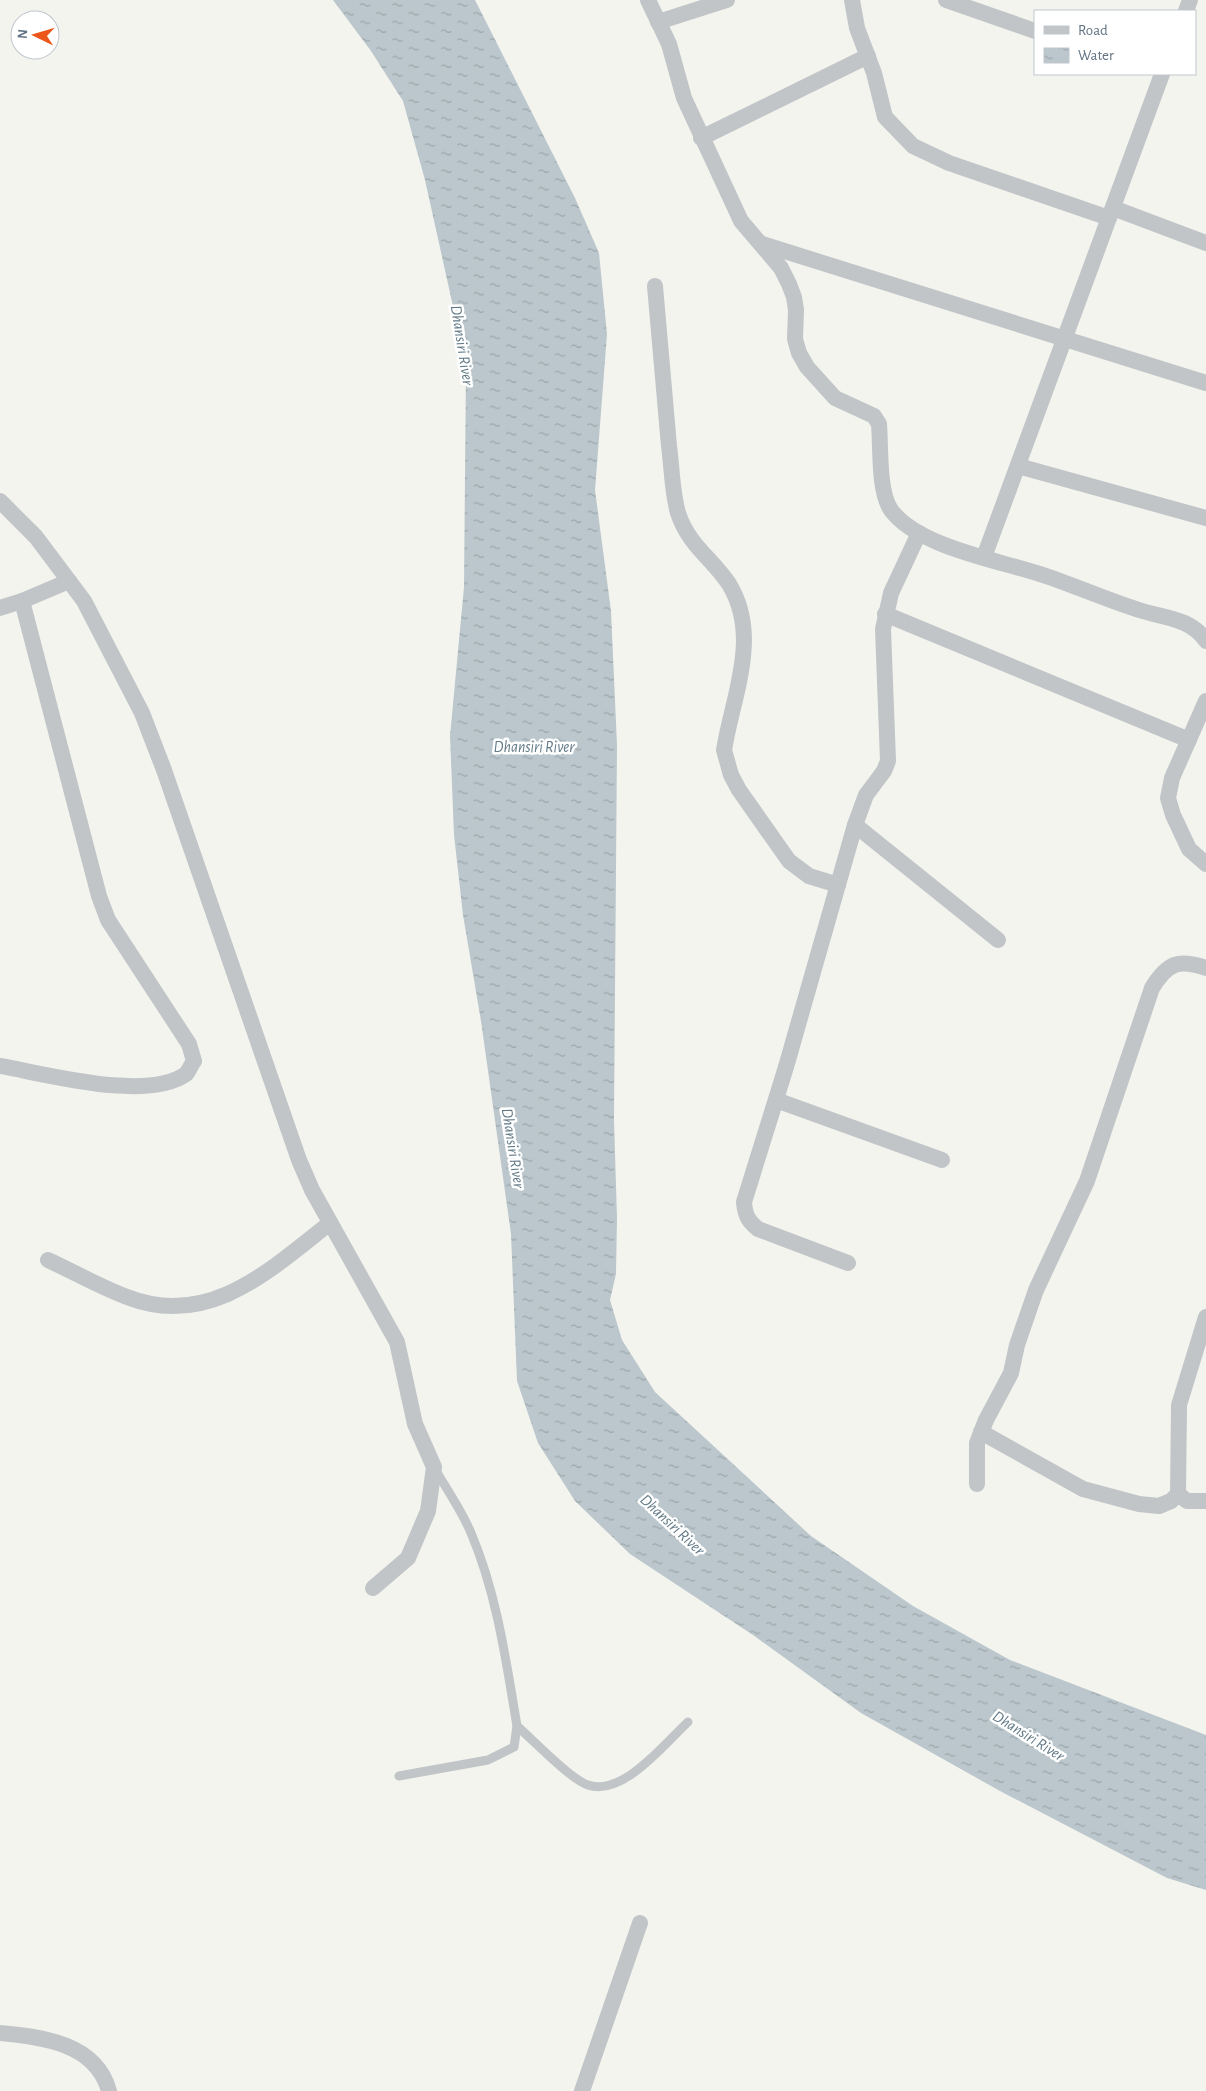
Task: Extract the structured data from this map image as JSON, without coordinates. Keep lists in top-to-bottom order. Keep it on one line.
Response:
{"water":["Dhansiri River"],"legend":["Road","Water"],"north":"left"}
